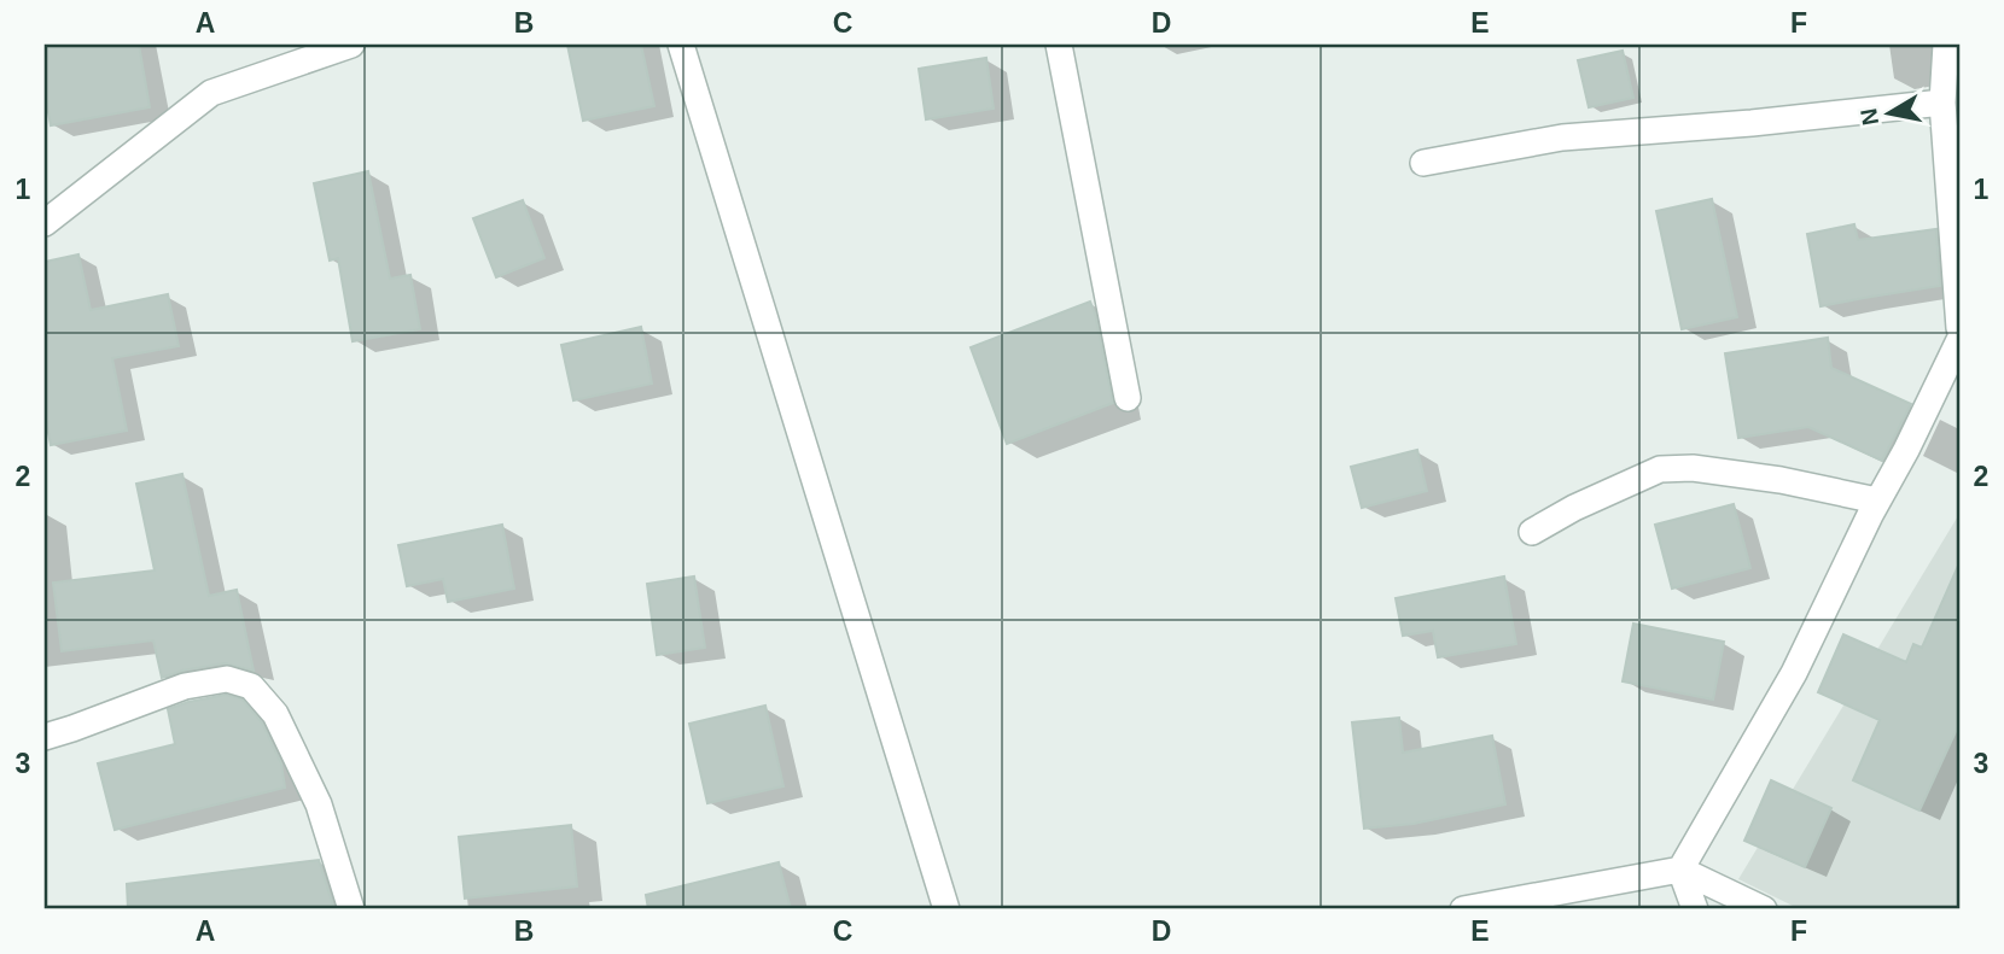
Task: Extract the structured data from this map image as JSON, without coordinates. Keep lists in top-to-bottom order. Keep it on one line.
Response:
{"north":"left","grid":{"columns":["A","B","C","D","E","F"],"rows":["1","2","3"]}}
